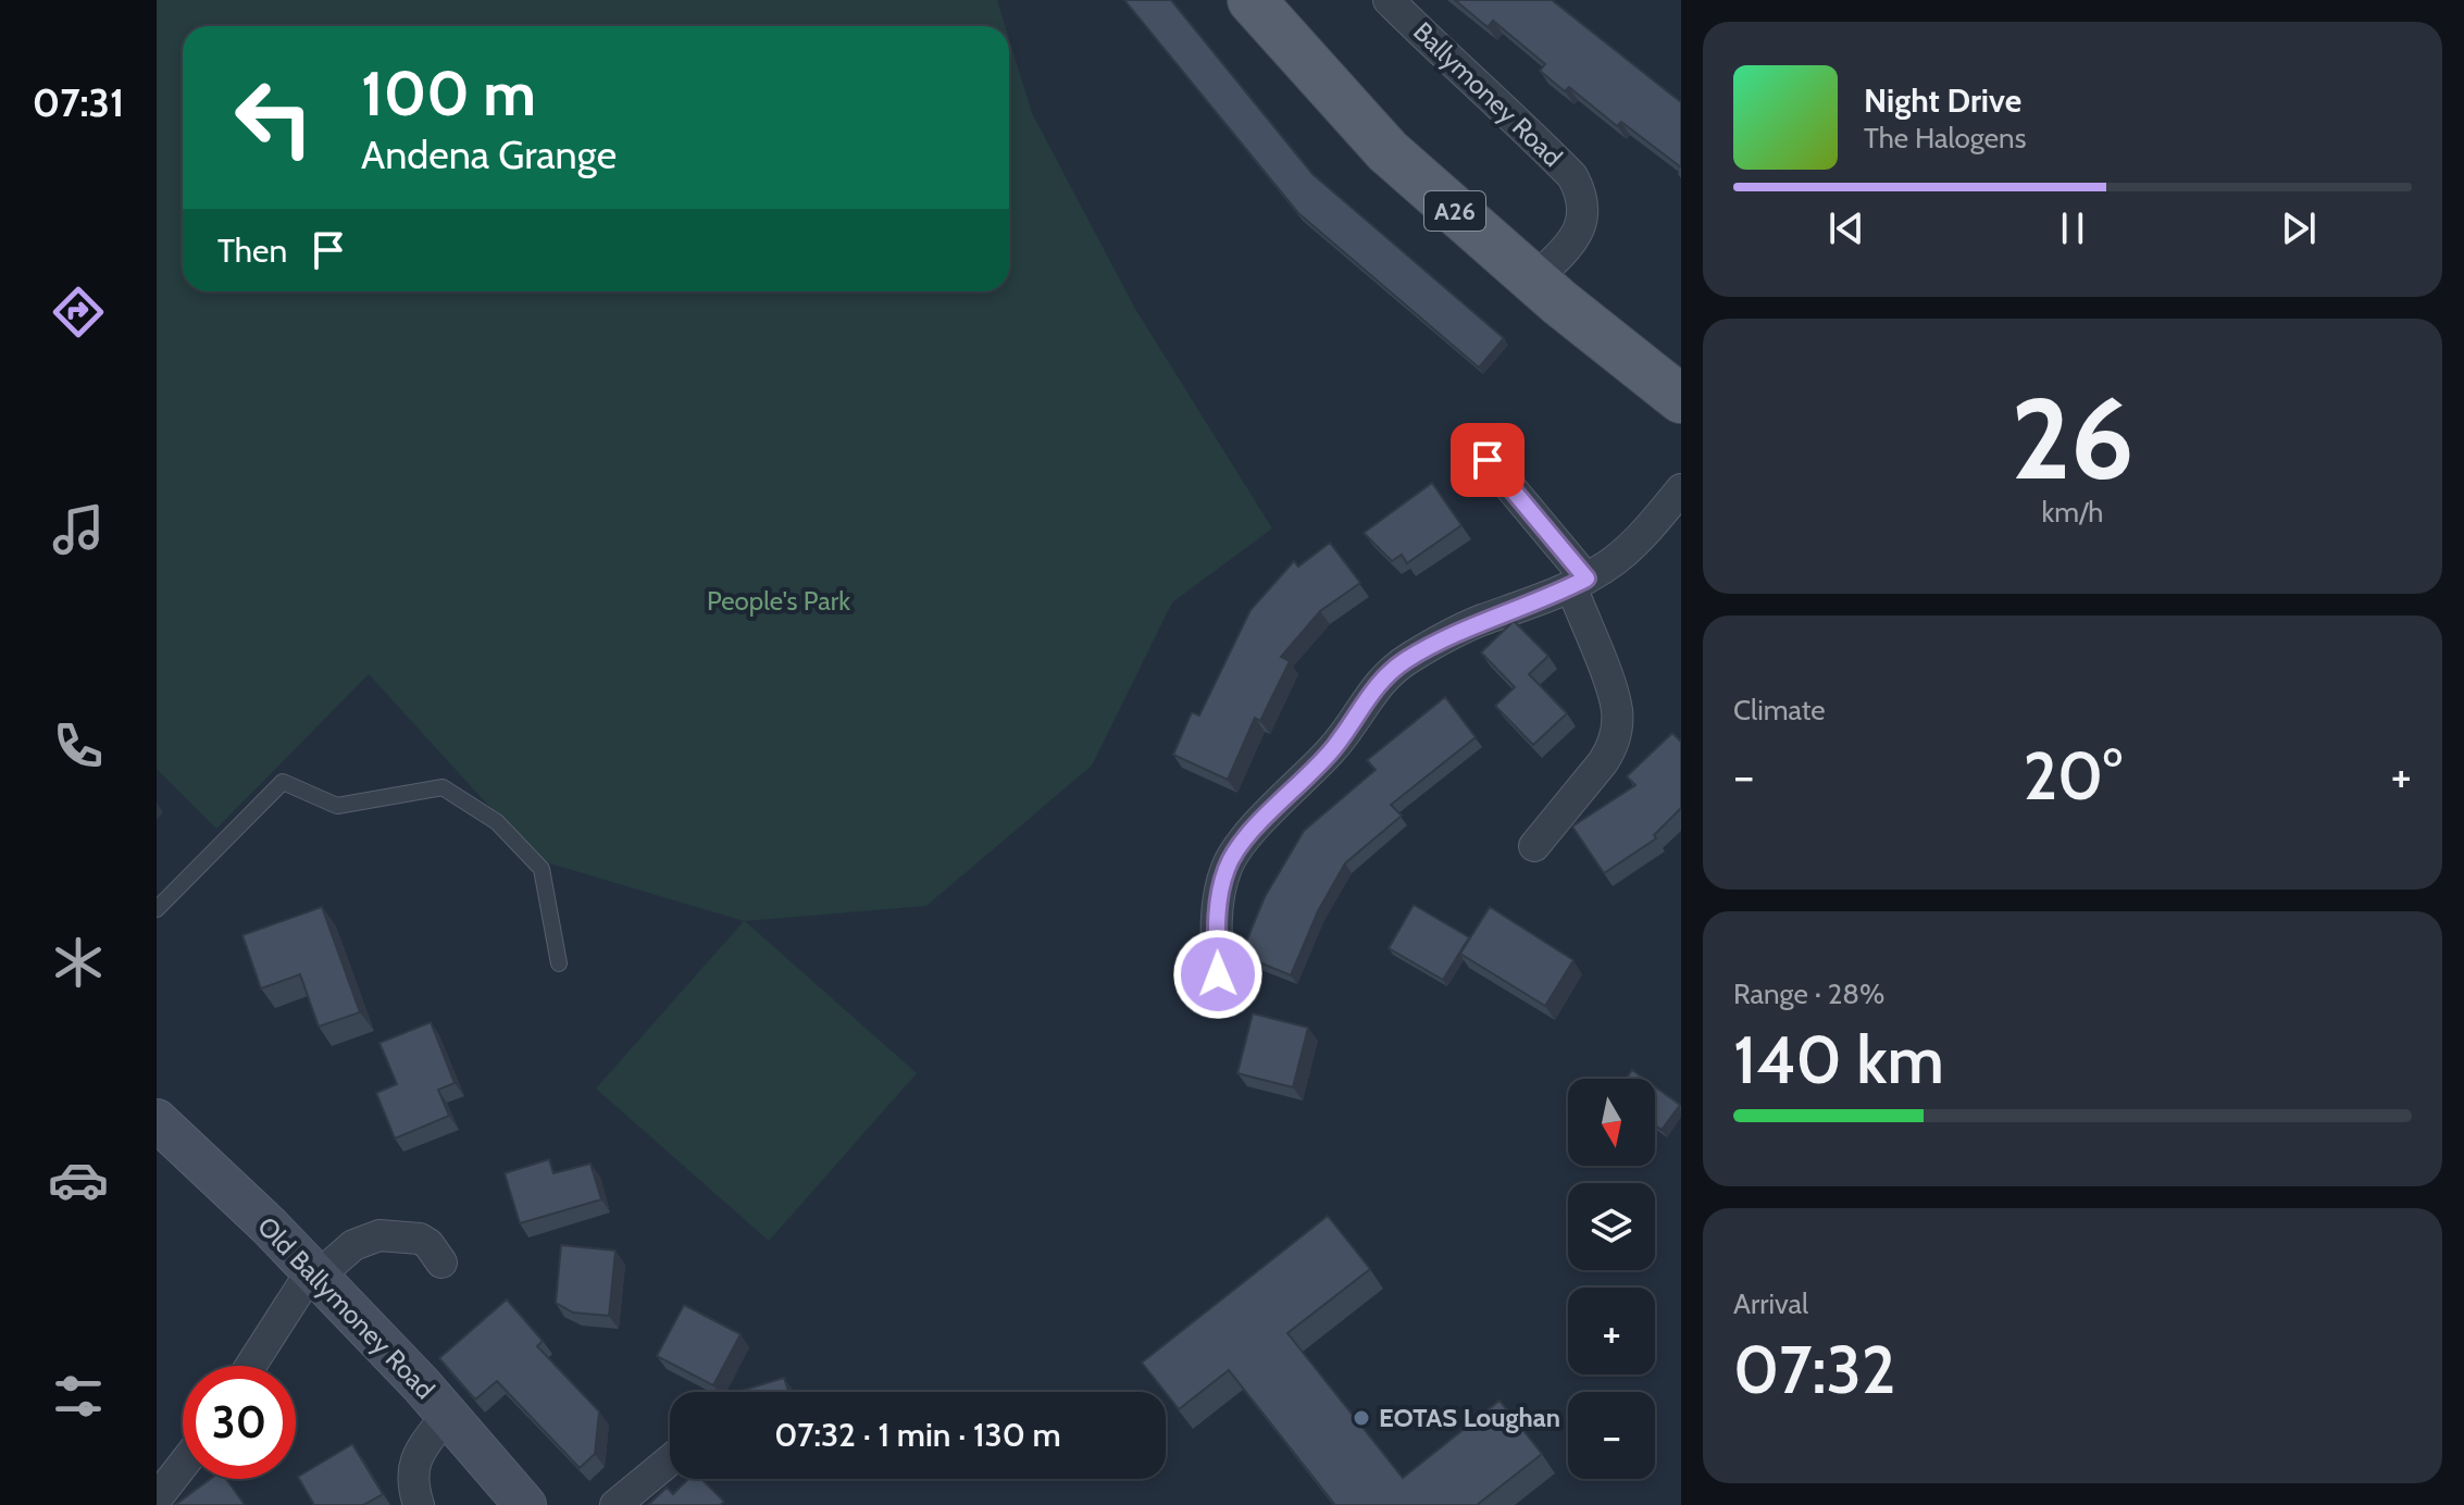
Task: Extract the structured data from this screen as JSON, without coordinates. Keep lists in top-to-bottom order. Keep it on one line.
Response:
{"streets":{"main road":["A26"],"street":["Ballymoney Road","Old Ballymoney Road"]},"crossings":[["Ballymoney Road","A26"]],"parks":["People's Park"],"places":["EOTAS Loughan"],"north":"bottom","page":{"tabs":"07:31","turn":["100 m","Andena Grange"],"song":["Night Drive","The Halogens"],"then":"Then","tile":[["26","km/h"],"Climate",["Range · 28%","140 km"],["Arrival","07:32"]],"heat":["−","20°","+"],"map_buttons":["+","−"],"limit":"30","trip":"07:32 · 1 min · 130 m"}}
